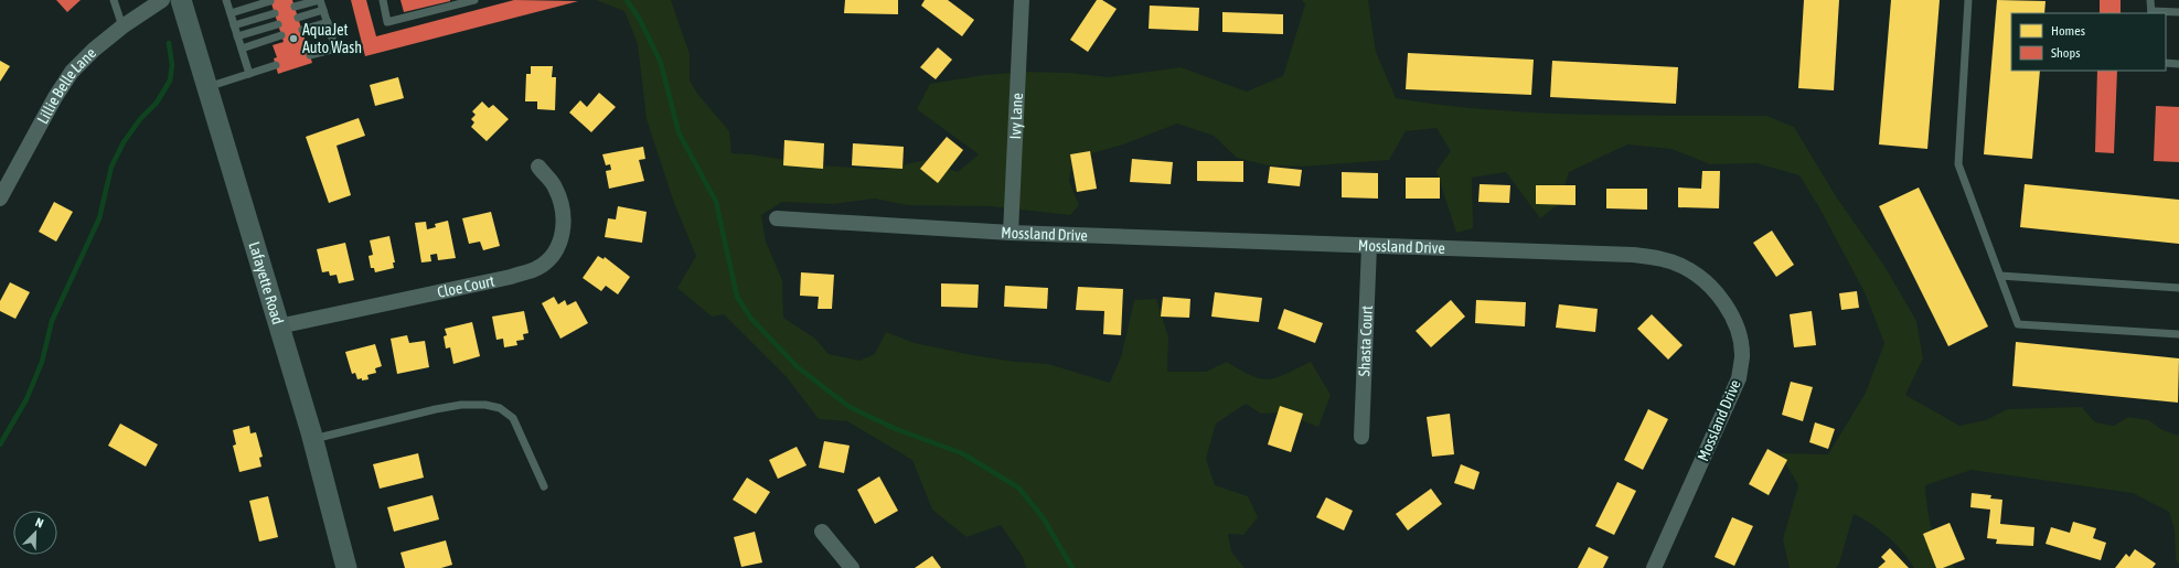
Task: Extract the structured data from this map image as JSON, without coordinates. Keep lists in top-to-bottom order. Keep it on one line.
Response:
{"streets":{"main road":["Lafayette Road"],"street":["Lillie Belle Lane","Ivy Lane","Mossland Drive","Cloe Court","Shasta Court"]},"crossings":[["Lillie Belle Lane","Lafayette Road"],["Ivy Lane","Mossland Drive"],["Mossland Drive","Shasta Court"],["Lafayette Road","Cloe Court"]],"places":["AquaJet Auto Wash"],"legend":["Homes","Shops"],"north":"top right"}
